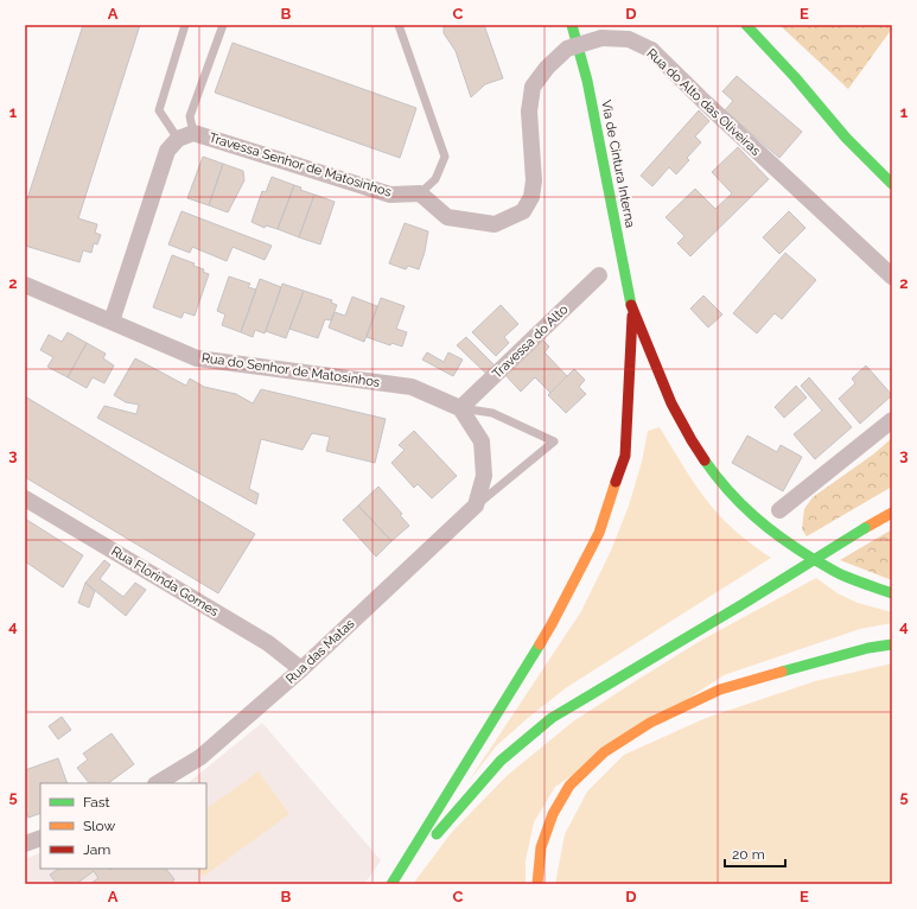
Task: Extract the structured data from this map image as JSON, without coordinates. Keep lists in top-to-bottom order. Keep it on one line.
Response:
{"streets":{"highway":["Via de Cintura Interna"],"street":["Rua do Alto das Oliveiras","Travessa Senhor de Matosinhos","Travessa do Alto","Rua do Senhor de Matosinhos","Rua Florinda Gomes","Rua das Matas"]},"crossings":[["Rua do Alto das Oliveiras","Travessa Senhor de Matosinhos"],["Travessa do Alto","Rua do Senhor de Matosinhos"],["Rua Florinda Gomes","Rua das Matas"]],"legend":["Fast","Slow","Jam"],"scale_bar":"20 m","grid":{"columns":["A","B","C","D","E"],"rows":["1","2","3","4","5"]}}
